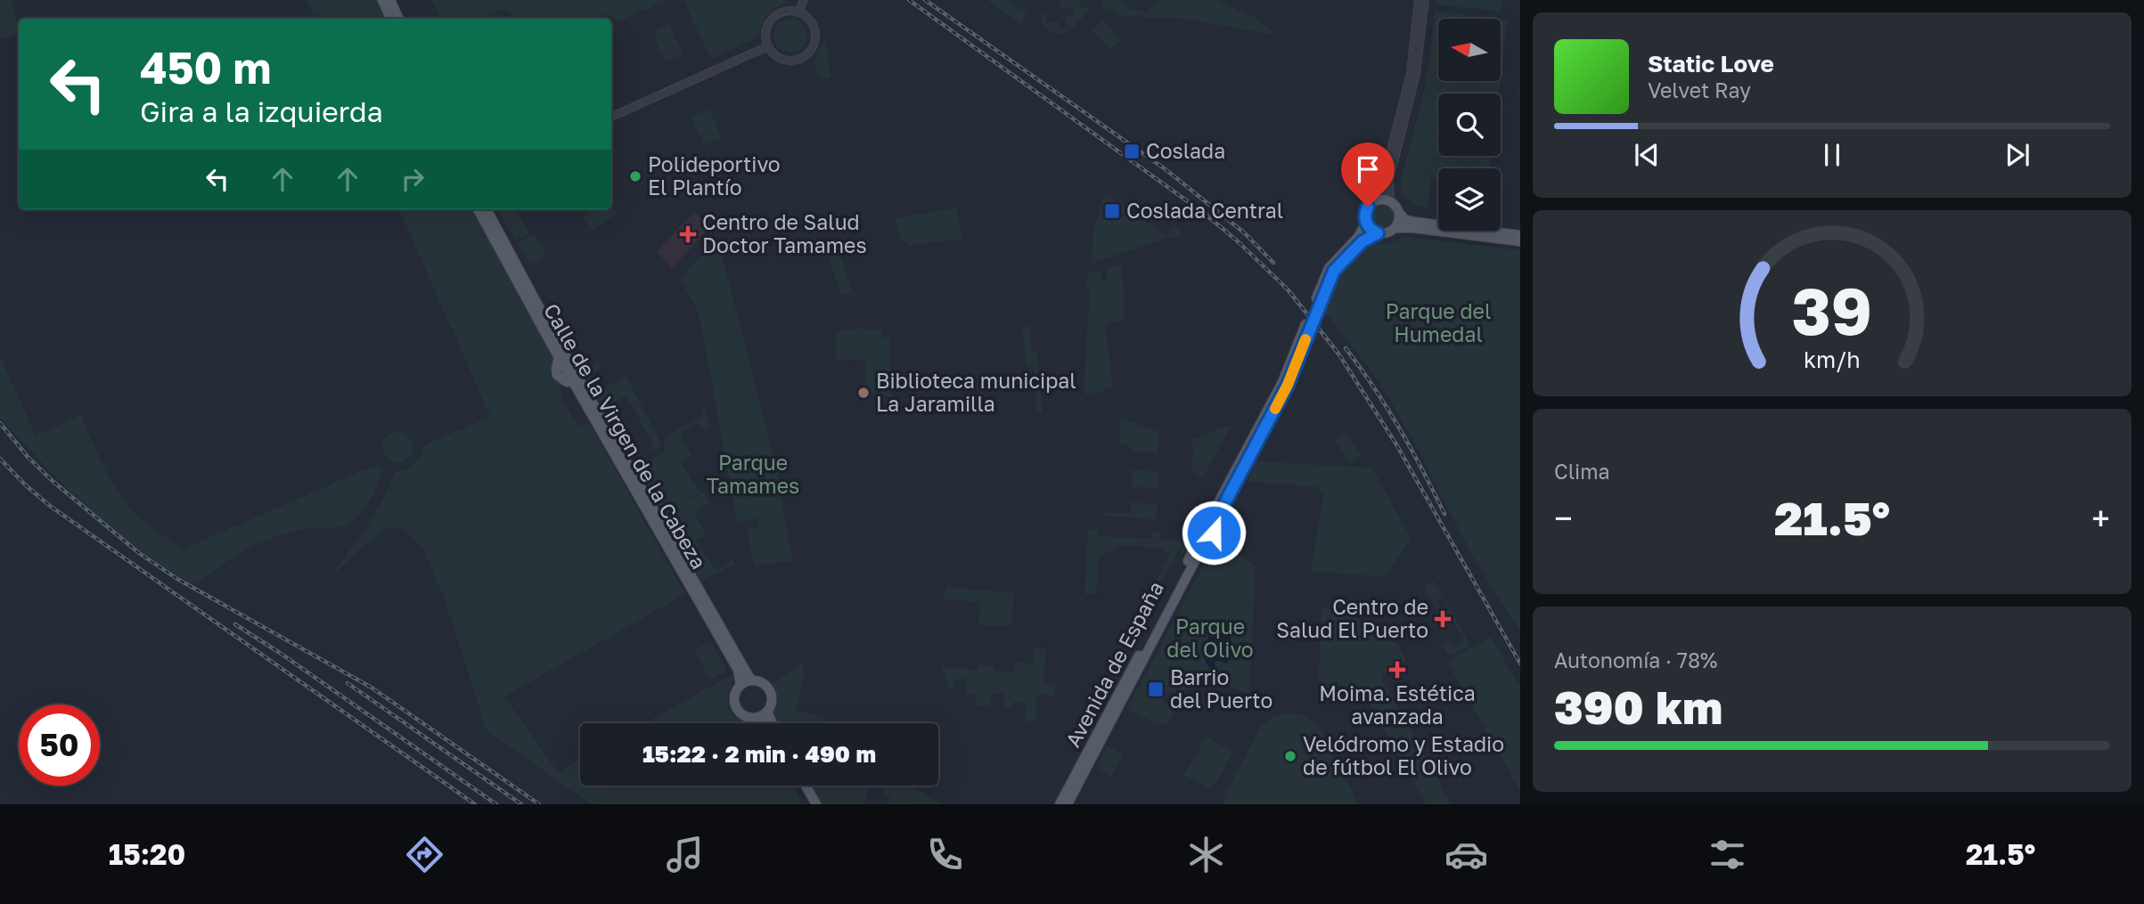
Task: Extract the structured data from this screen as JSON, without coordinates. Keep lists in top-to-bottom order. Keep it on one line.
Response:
{"streets":{"main road":["Calle de la Virgen de la Cabeza","Avenida de España"]},"parks":["Parque del Humedal","Parque Tamames","Parque del Olivo"],"places":{"transit":["Coslada","Coslada Central","Barrio del Puerto"],"other":["Polideportivo El Plantío","Biblioteca municipal La Jaramilla","Velódromo y Estadio de fútbol El Olivo"],"health":["Centro de Salud Doctor Tamames","Centro de Salud El Puerto","Moima. Estética avanzada"]},"north":"left","page":{"turn":["450 m","Gira a la izquierda"],"song":["Static Love","Velvet Ray"],"tile":["Clima",["Autonomía · 78%","390 km"]],"heat":["−","21.5°","+"],"limit":"50","trip":"15:22 · 2 min · 490 m","tabs":["15:20","21.5°"],"gauge":["39","km/h"]}}
